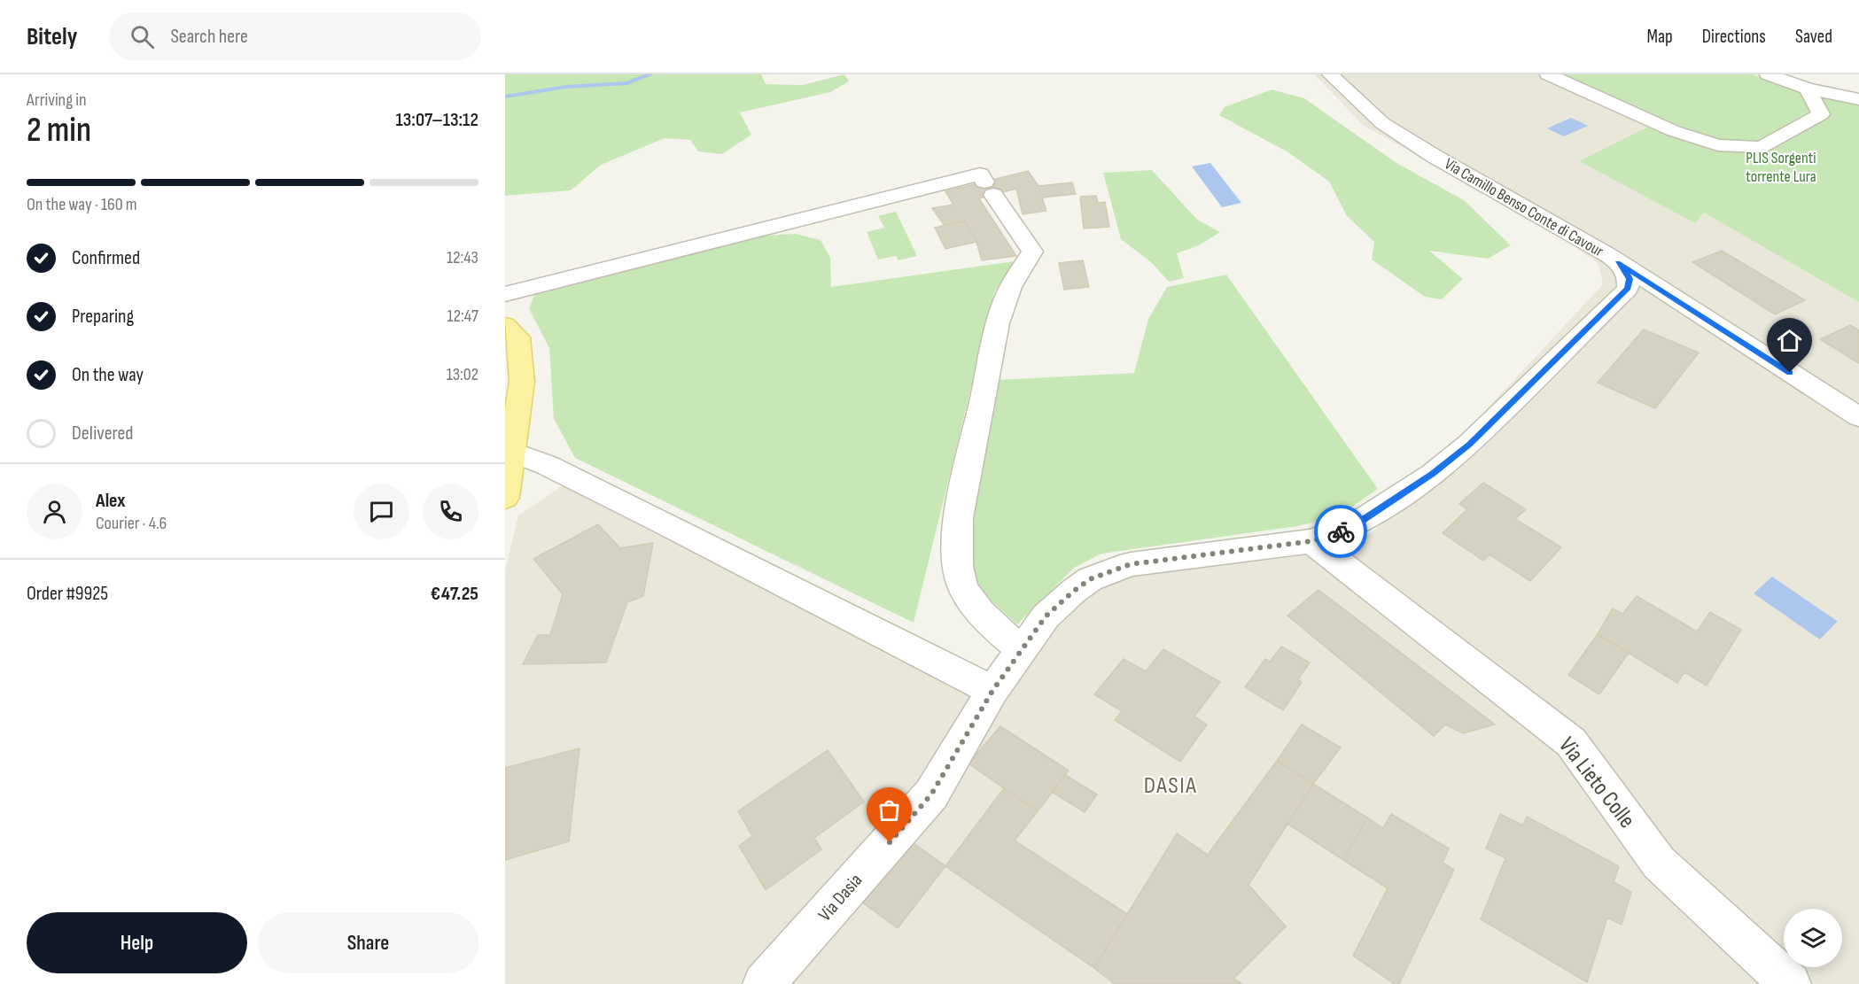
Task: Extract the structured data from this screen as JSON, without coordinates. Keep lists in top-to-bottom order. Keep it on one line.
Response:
{"streets":{"street":["Via Camillo Benso Conte di Cavour","Via Lieto Colle","Via Dasia"]},"crossings":[["Via Camillo Benso Conte di Cavour","Via Dasia"],["Via Lieto Colle","Via Dasia"]],"districts":["DASIA"],"parks":["PLIS Sorgenti torrente Lura"],"page":{"header":"Bitely","search":"Search here","nav":["Map","Directions","Saved"],"heading":["2 min","Arriving in","13:07–13:12"],"panel":["Alex","Courier · 4.6","Order #9925","€47.25"],"bar":"On the way · 160 m","list":[["Confirmed","12:43"],["Preparing","12:47"],["On the way","13:02"],"Delivered"],"buttons":["Help","Share"]}}
